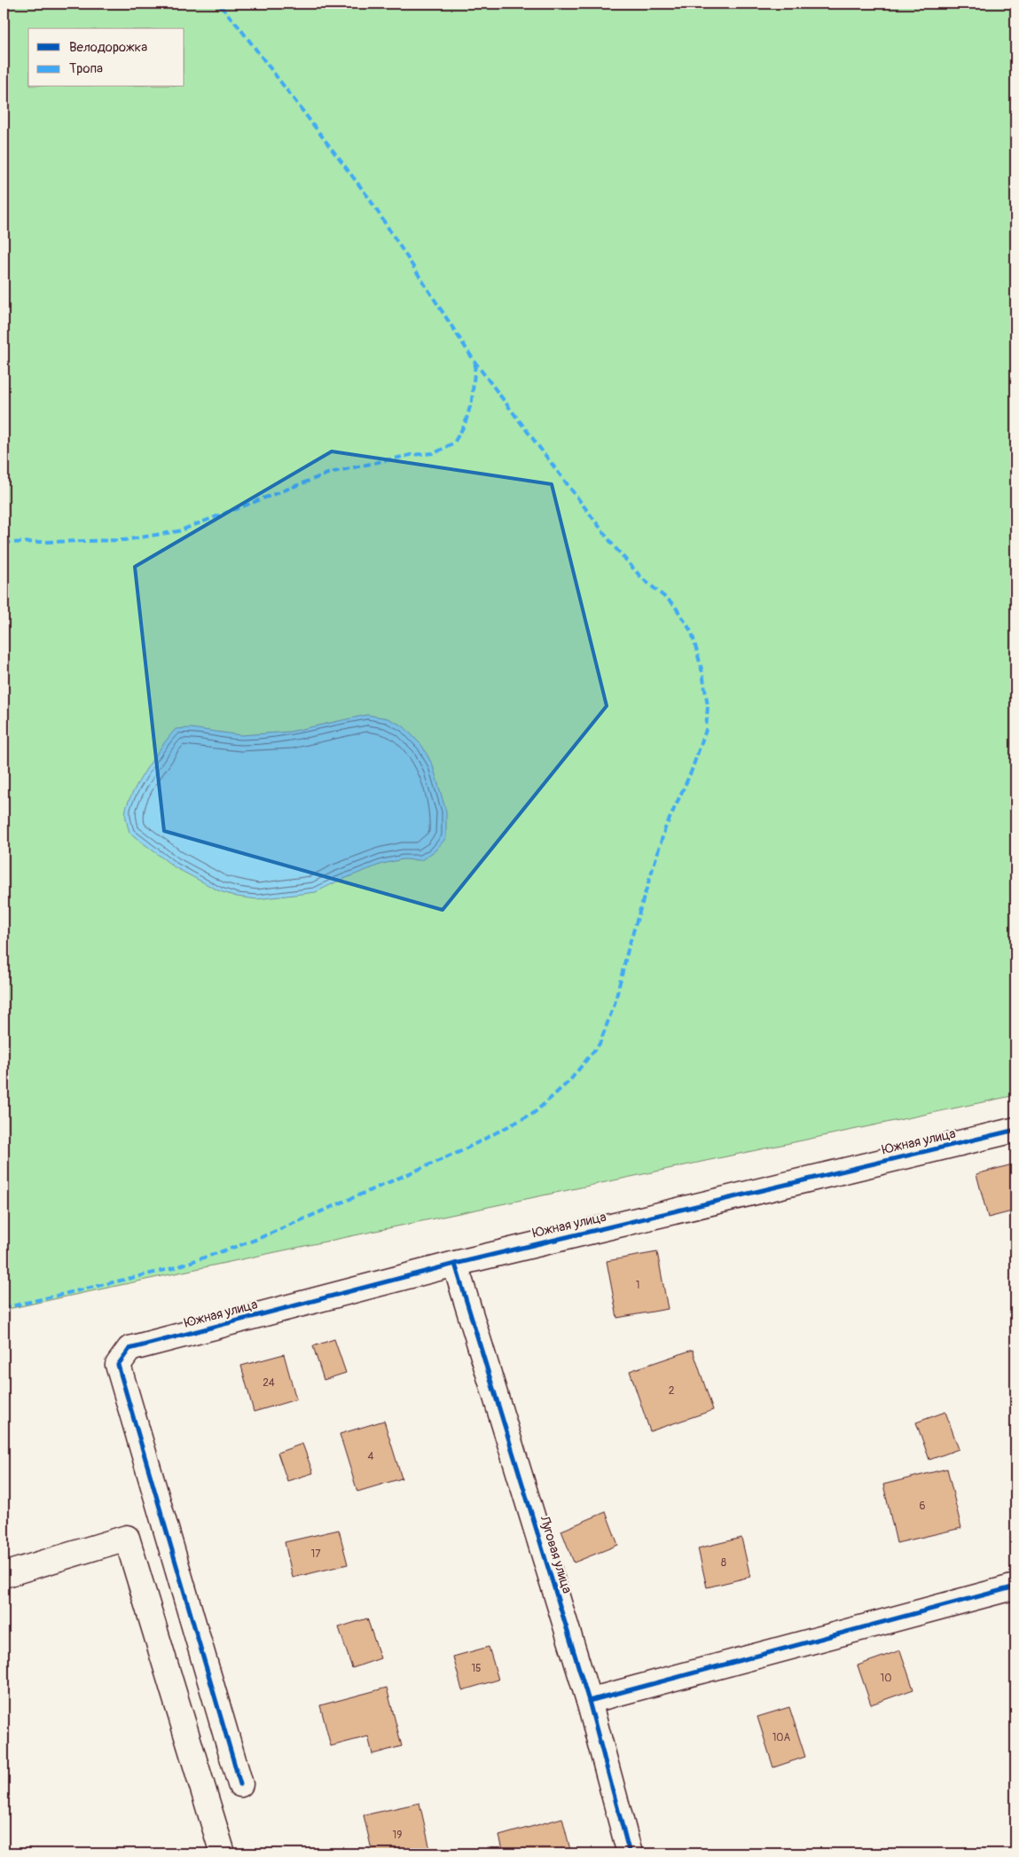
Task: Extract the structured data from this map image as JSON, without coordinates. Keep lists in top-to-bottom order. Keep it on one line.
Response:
{"streets":{"street":["Южная улица","Луговая улица"]},"crossings":[["Южная улица","Луговая улица"]],"house_numbers":["1","24","2","4","6","17","8","15","10","10А","19"],"legend":["Велодорожка","Тропа"]}
